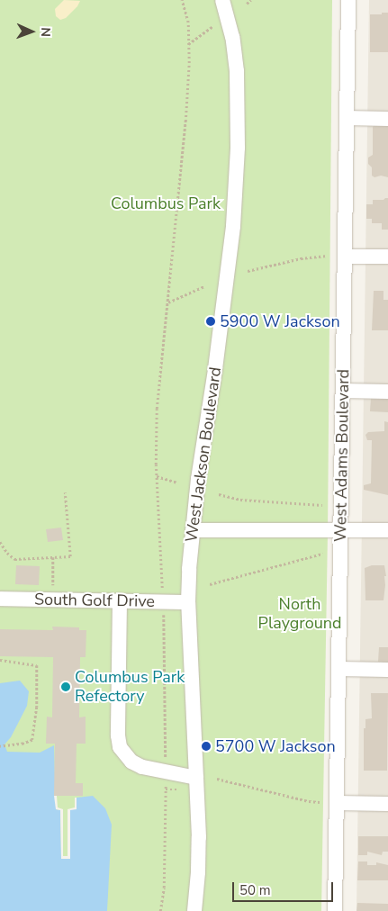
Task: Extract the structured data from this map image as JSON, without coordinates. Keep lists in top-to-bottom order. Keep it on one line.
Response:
{"streets":{"street":["West Jackson Boulevard","West Adams Boulevard","South Golf Drive"]},"crossings":[["West Jackson Boulevard","South Golf Drive"]],"parks":["Columbus Park","North Playground"],"places":["5900 W Jackson","Columbus Park Refectory","5700 W Jackson"],"scale_bar":"50 m","north":"right"}
